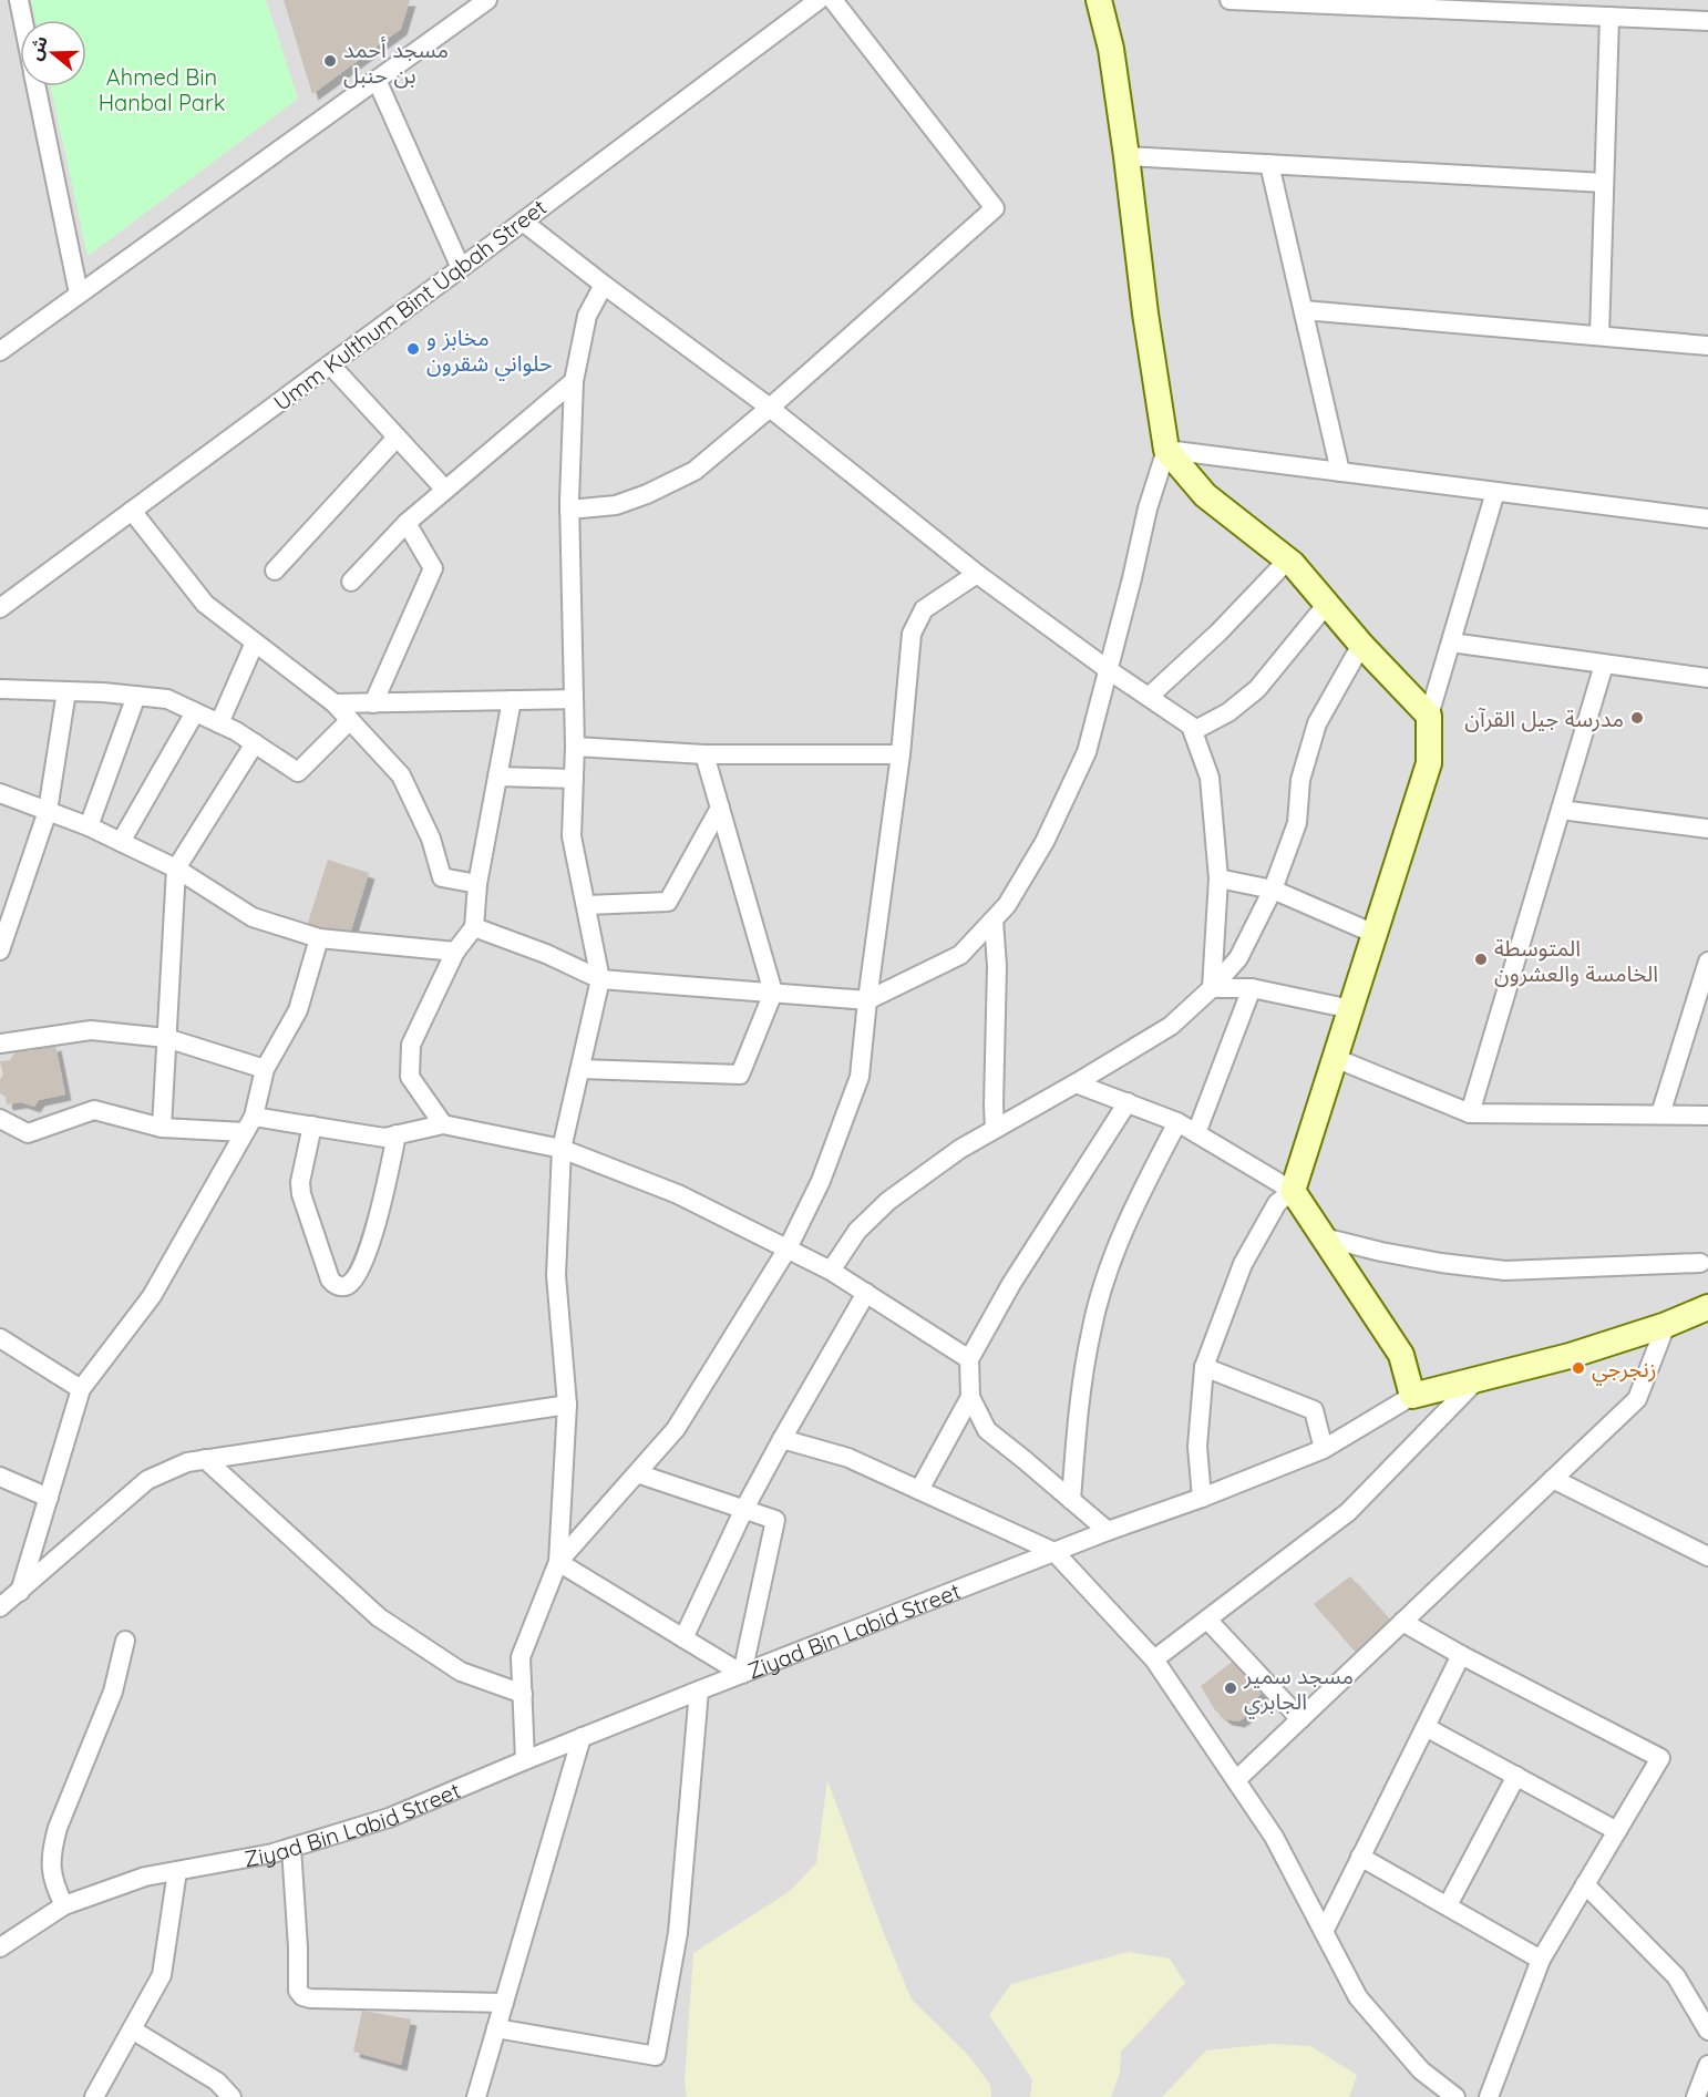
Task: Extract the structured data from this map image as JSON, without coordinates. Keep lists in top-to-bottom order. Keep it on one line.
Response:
{"streets":{"street":["Umm Kulthum Bint Uqbah Street","Ziyad Bin Labid Street"]},"parks":["Ahmed Bin Hanbal Park"],"places":["مسجد أحمد بن حنبل","مخابز و حلواني شقرون","مدرسة جيل القرآن","المتوسطة الخامسة والعشرون","زنجرجي","مسجد سمير الجابري"],"north":"left"}
